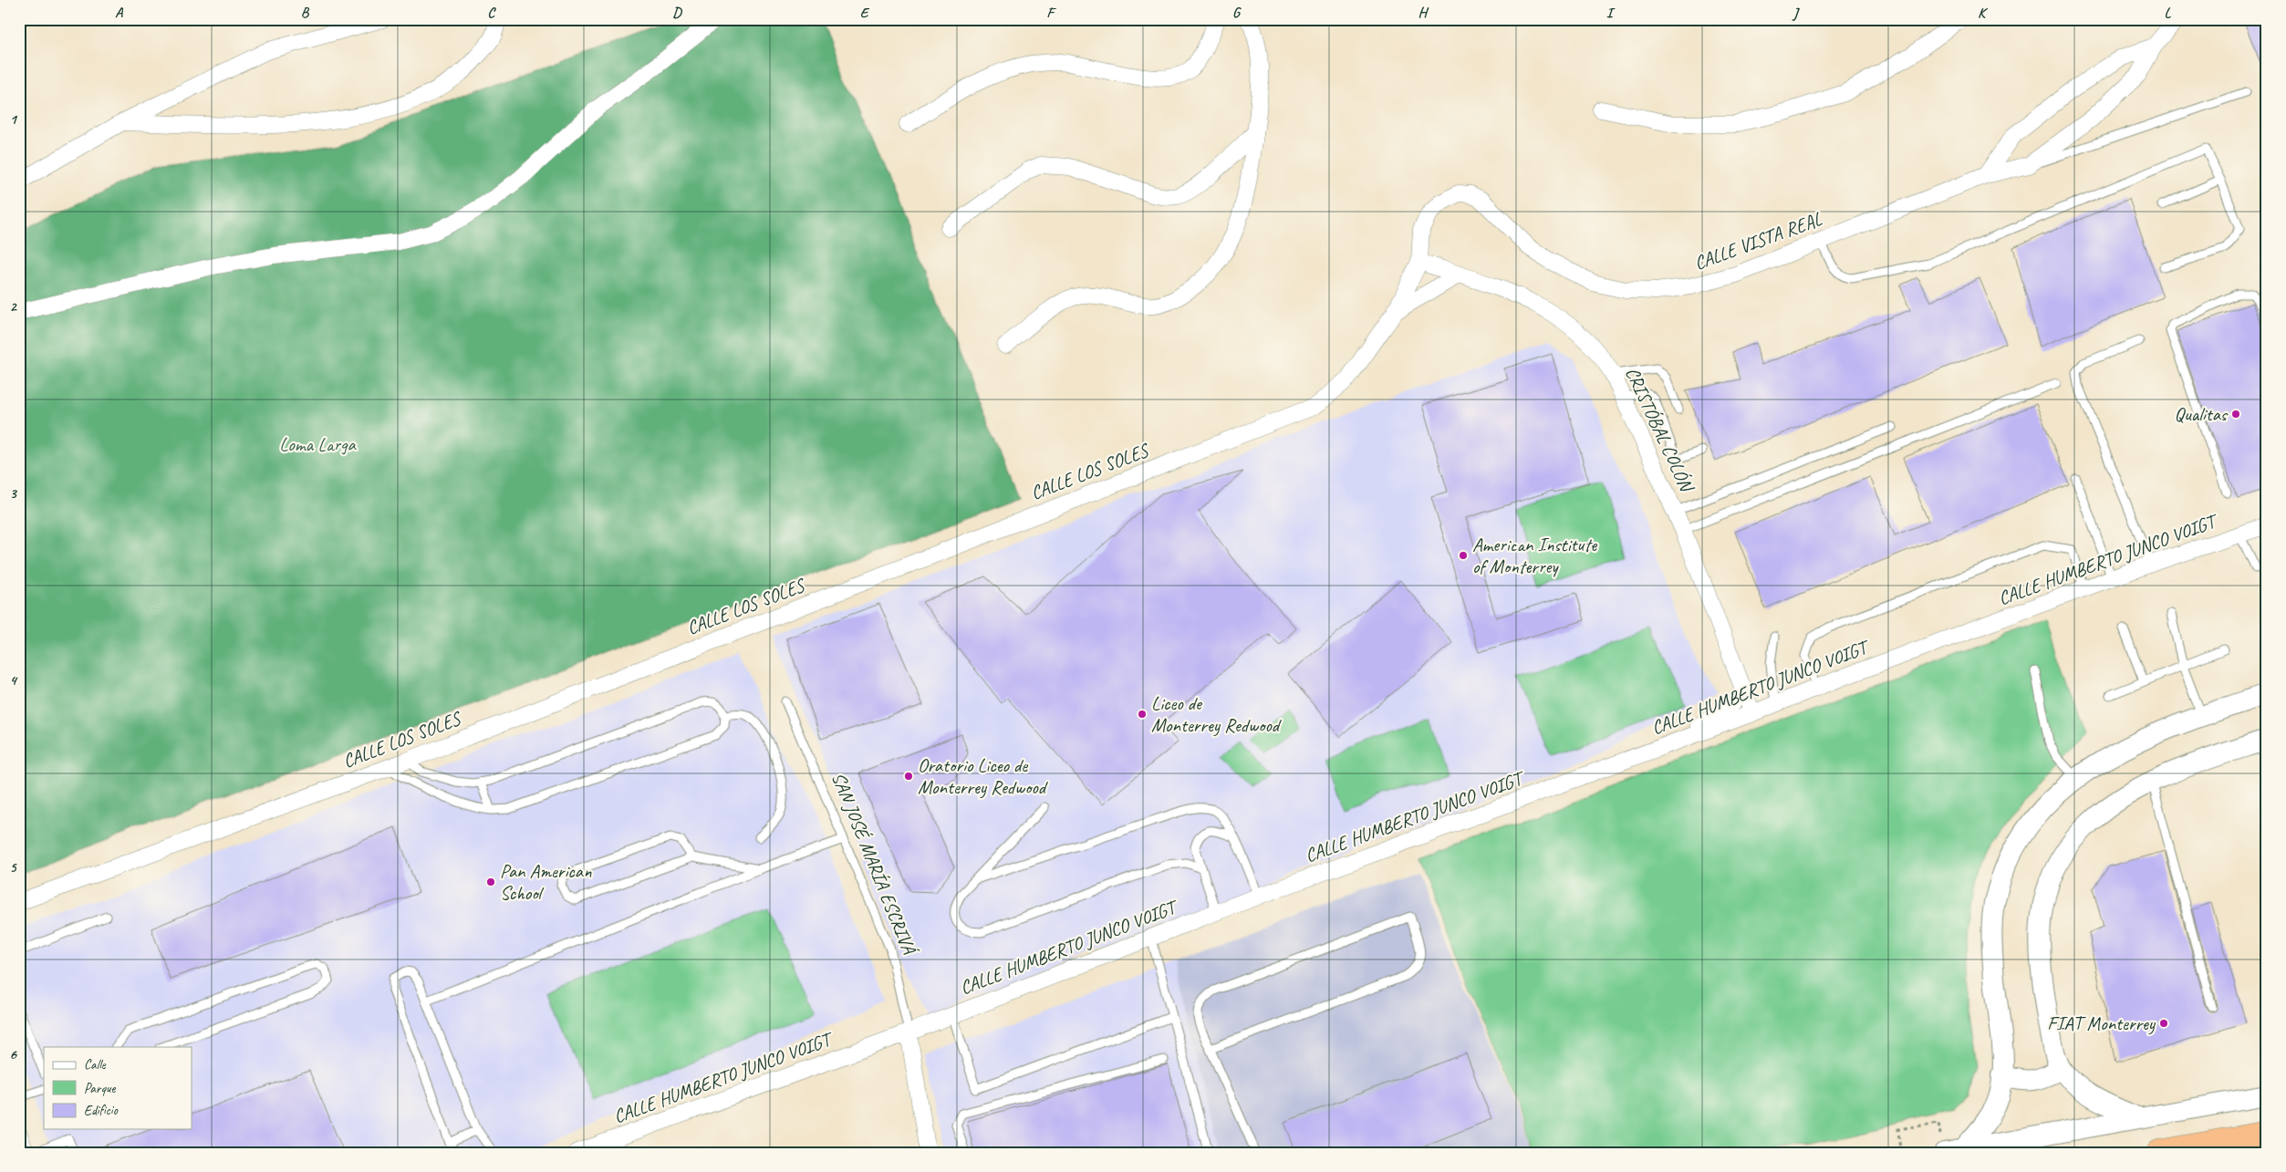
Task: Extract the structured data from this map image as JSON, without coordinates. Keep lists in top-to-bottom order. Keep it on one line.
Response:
{"streets":{"street":["CALLE VISTA REAL","CRISTÓBAL COLÓN","CALLE LOS SOLES","CALLE HUMBERTO JUNCO VOIGT","SAN JOSÉ MARÍA ESCRIVÁ"]},"crossings":[["CALLE VISTA REAL","CRISTÓBAL COLÓN"],["CALLE VISTA REAL","CALLE LOS SOLES"],["CRISTÓBAL COLÓN","CALLE LOS SOLES"],["CRISTÓBAL COLÓN","CALLE HUMBERTO JUNCO VOIGT"],["CALLE HUMBERTO JUNCO VOIGT","SAN JOSÉ MARÍA ESCRIVÁ"]],"parks":["Loma Larga"],"places":["Qualitas","American Institute of Monterrey","Liceo de Monterrey Redwood","Oratorio Liceo de Monterrey Redwood","Pan American School","FIAT Monterrey"],"legend":["Calle","Parque","Edificio"],"grid":{"columns":["A","B","C","D","E","F","G","H","I","J","K","L"],"rows":["1","2","3","4","5","6"]}}
